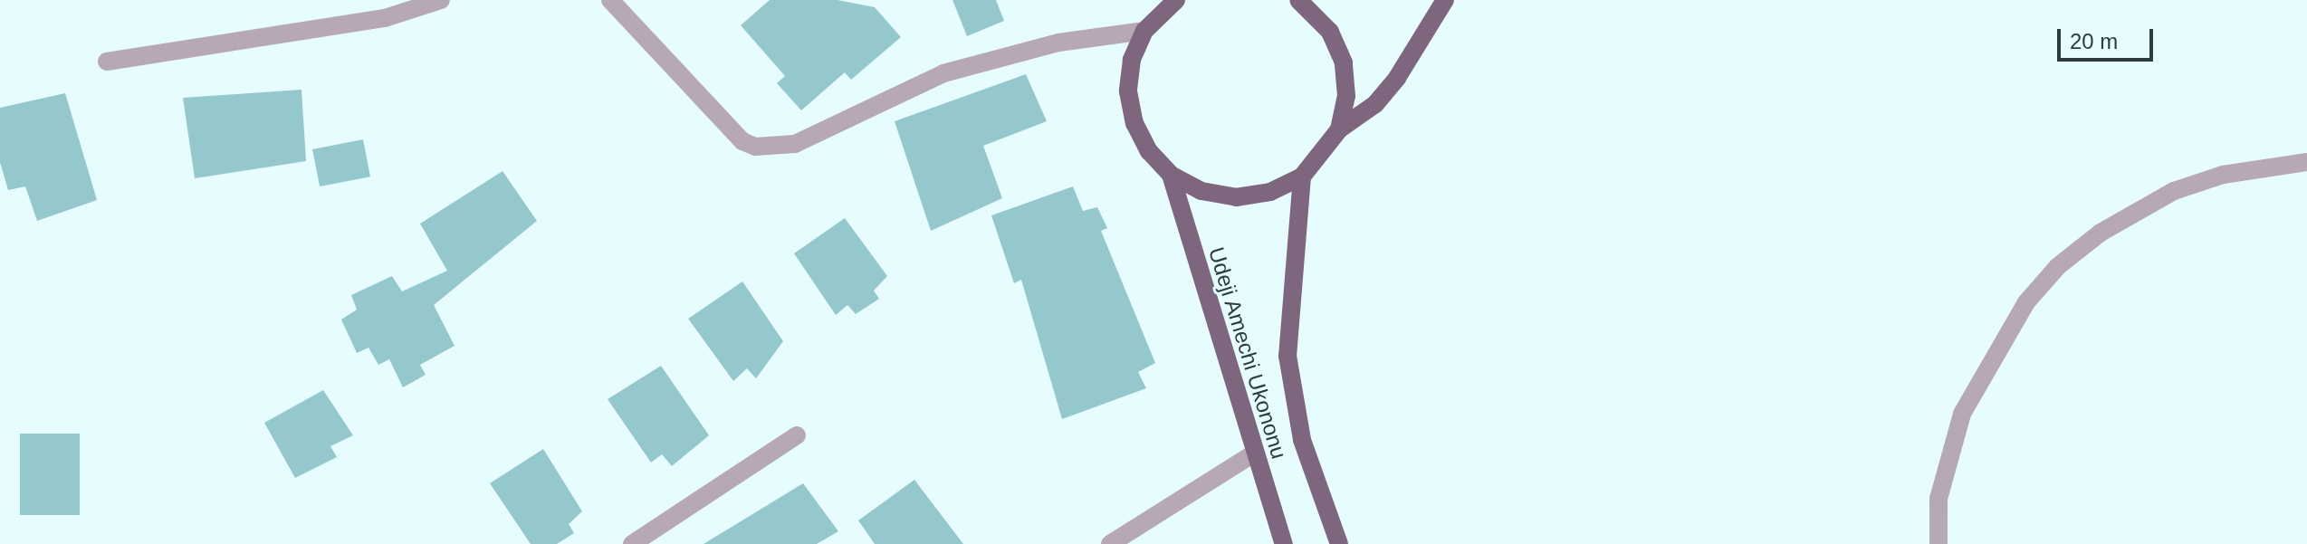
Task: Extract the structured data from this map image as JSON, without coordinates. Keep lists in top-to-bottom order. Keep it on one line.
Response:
{"streets":{"main road":["Udeji Amechi Ukononu"]},"scale_bar":"20 m"}
